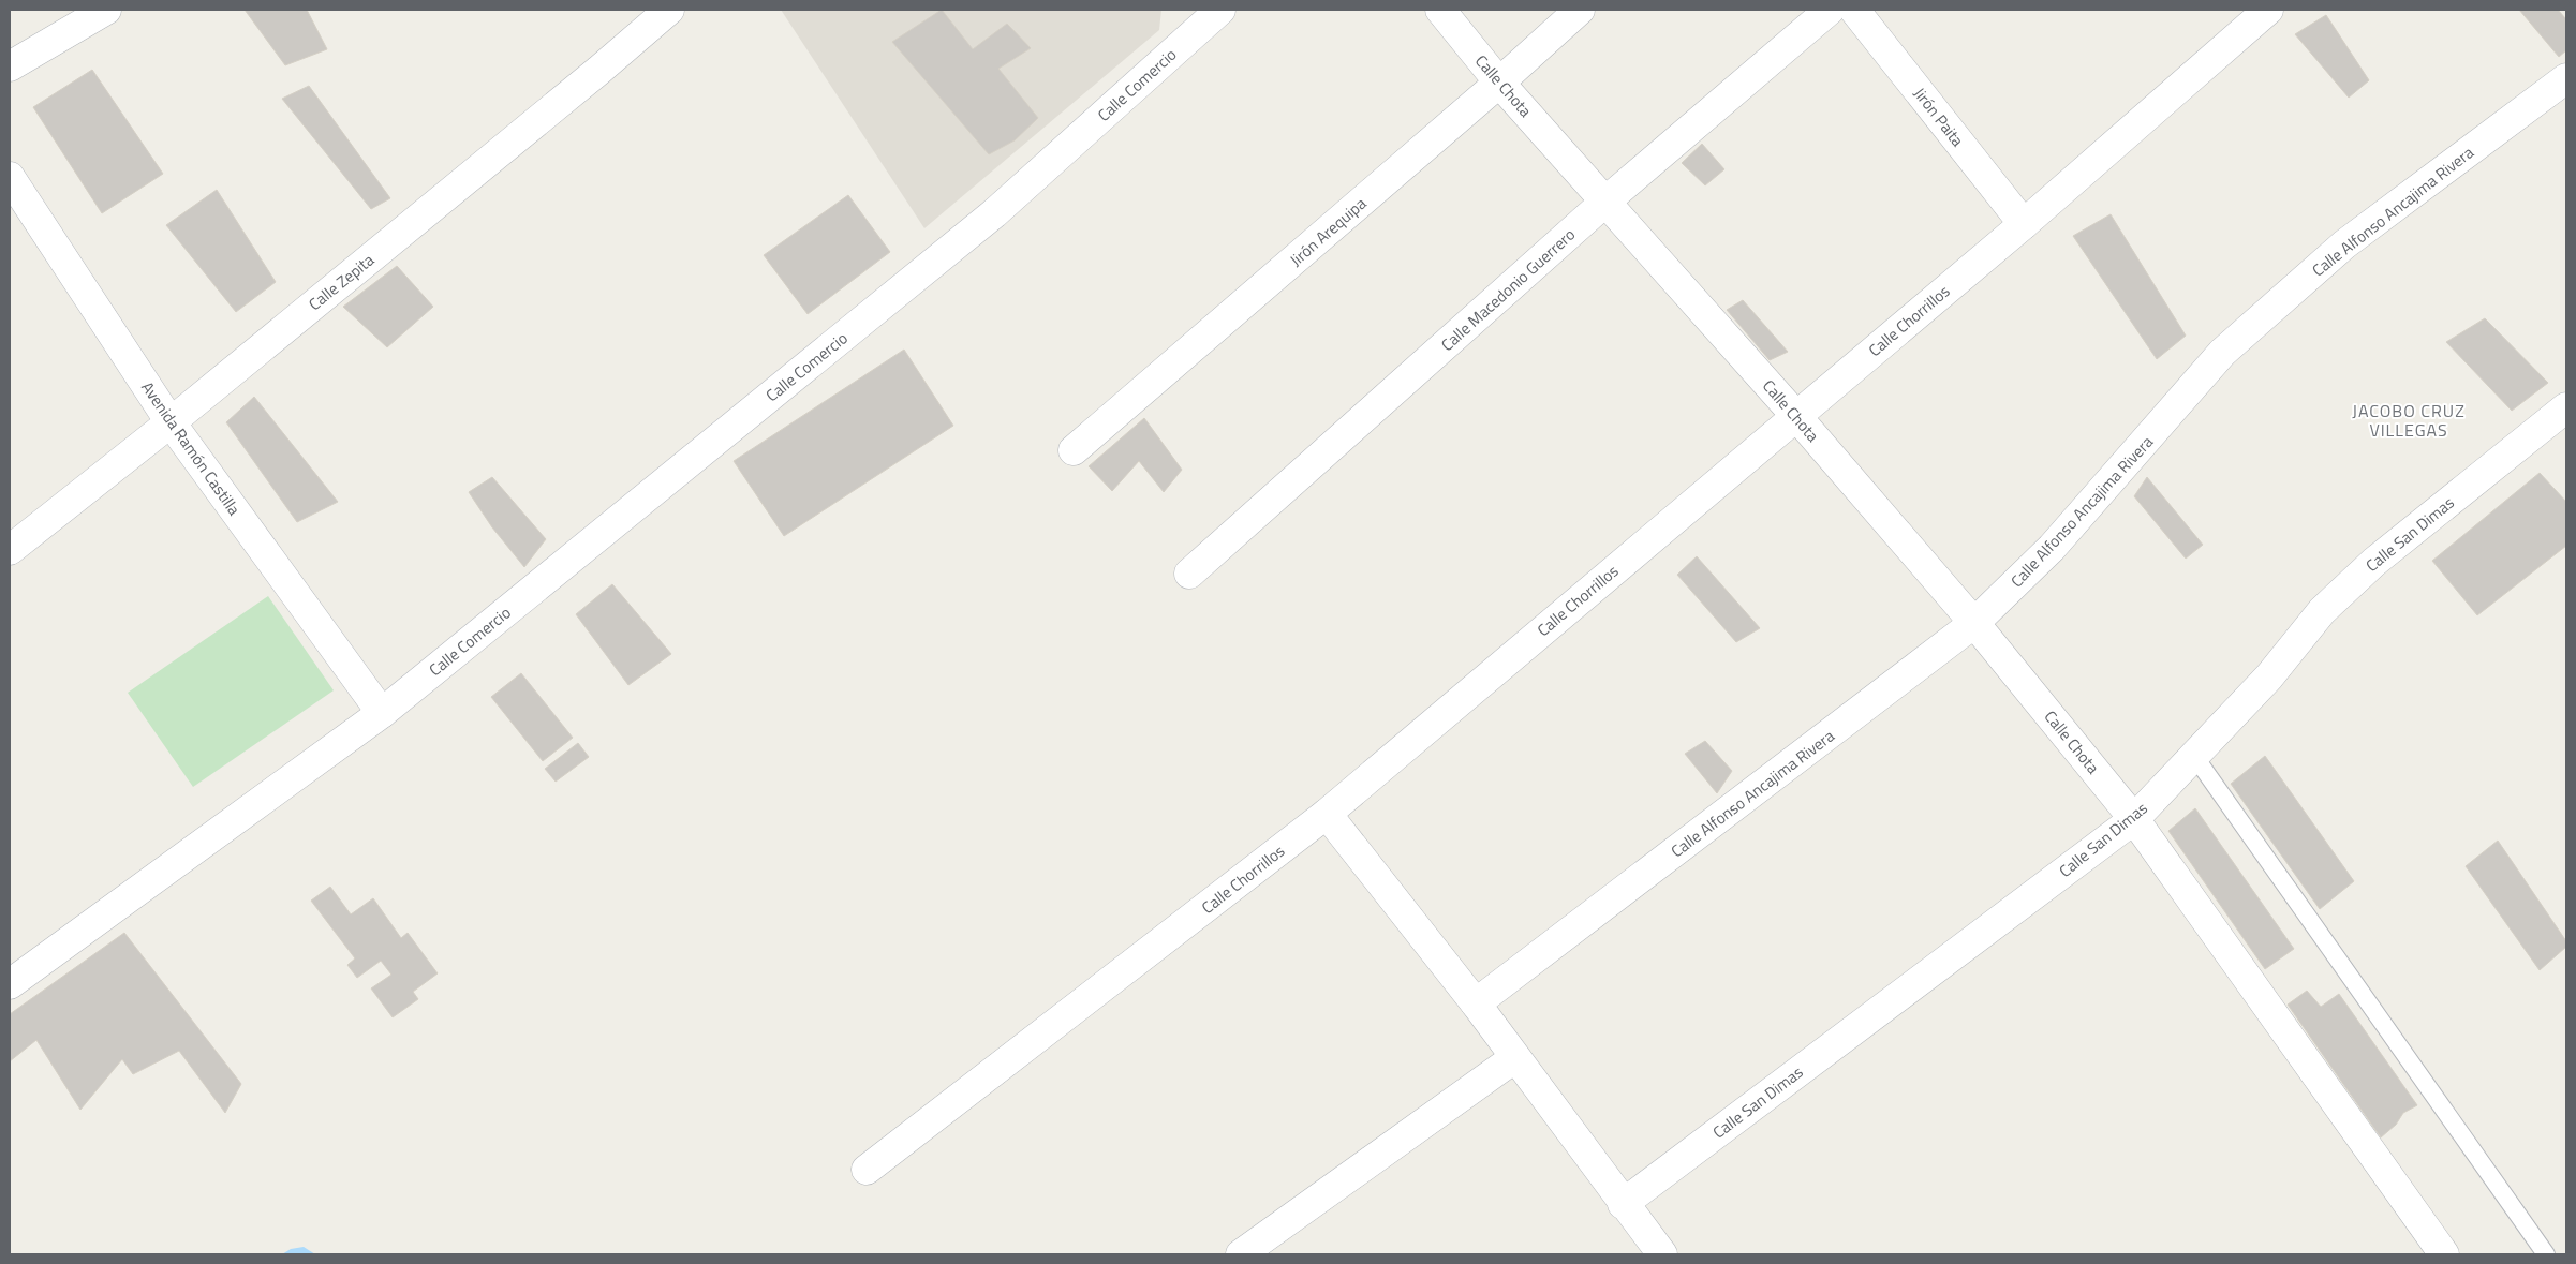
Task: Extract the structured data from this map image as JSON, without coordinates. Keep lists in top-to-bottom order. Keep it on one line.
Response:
{"streets":{"street":["Calle Comercio","Calle Chota","Jirón Paita","Calle Alfonso Ancajima Rivera","Jirón Arequipa","Calle Zepita","Calle Macedonio Guerrero","Calle Chorrillos","Avenida Ramón Castilla","Calle San Dimas"]},"crossings":[["Calle Comercio","Avenida Ramón Castilla"],["Calle Chota","Calle Alfonso Ancajima Rivera"],["Calle Chota","Jirón Arequipa"],["Calle Chota","Calle Macedonio Guerrero"],["Calle Chota","Calle Chorrillos"],["Calle Chota","Calle San Dimas"],["Jirón Paita","Calle Chorrillos"],["Calle Zepita","Avenida Ramón Castilla"]],"districts":["JACOBO CRUZ VILLEGAS"]}
